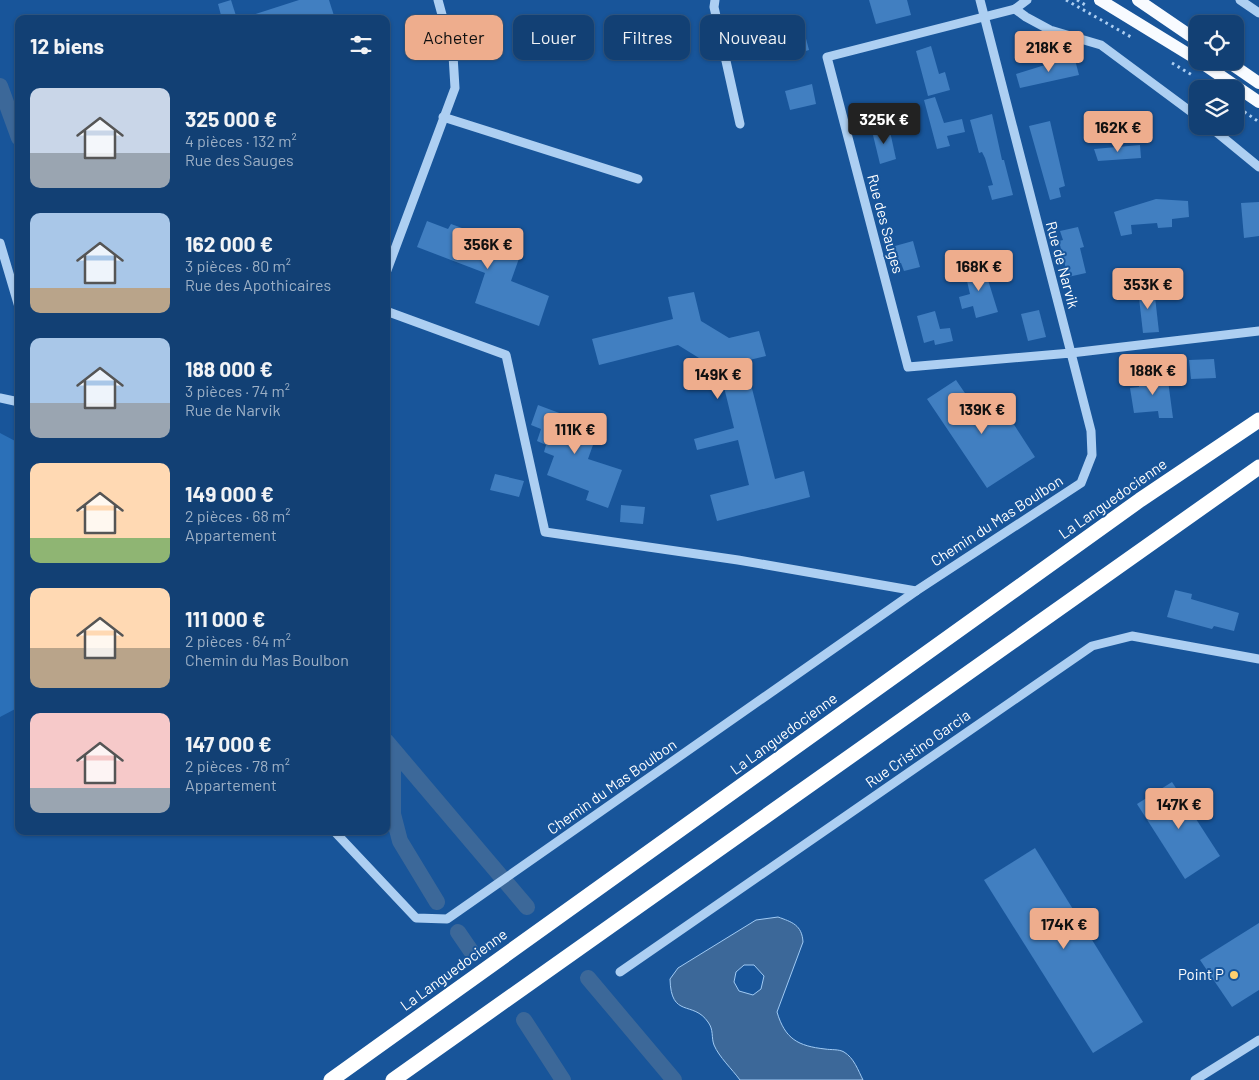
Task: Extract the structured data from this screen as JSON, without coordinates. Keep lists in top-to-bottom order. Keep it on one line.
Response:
{"streets":{"highway":["La Languedocienne"],"street":["Rue des Sauges","Rue de Narvik","Chemin du Mas Boulbon","Rue Cristino Garcia"]},"crossings":[["Rue des Sauges","Rue de Narvik"],["Rue des Sauges","Chemin du Mas Boulbon"],["Rue de Narvik","Chemin du Mas Boulbon"]],"places":["Point P"],"page":{"chip":["Acheter","Louer","Filtres","Nouveau"],"heading":"12 biens","price":["218K €","325K €","162K €","356K €","168K €","353K €","188K €","149K €","139K €","111K €","147K €","174K €"],"list":[{"name":"325 000 €","note":"4 pièces · 132 m² · Rue des Sauges"},{"name":"162 000 €","note":"3 pièces · 80 m² · Rue des Apothicaires"},{"name":"188 000 €","note":"3 pièces · 74 m² · Rue de Narvik"},{"name":"149 000 €","note":"2 pièces · 68 m² · Appartement"},{"name":"111 000 €","note":"2 pièces · 64 m² · Chemin du Mas Boulbon"},{"name":"147 000 €","note":"2 pièces · 78 m² · Appartement"}]}}
